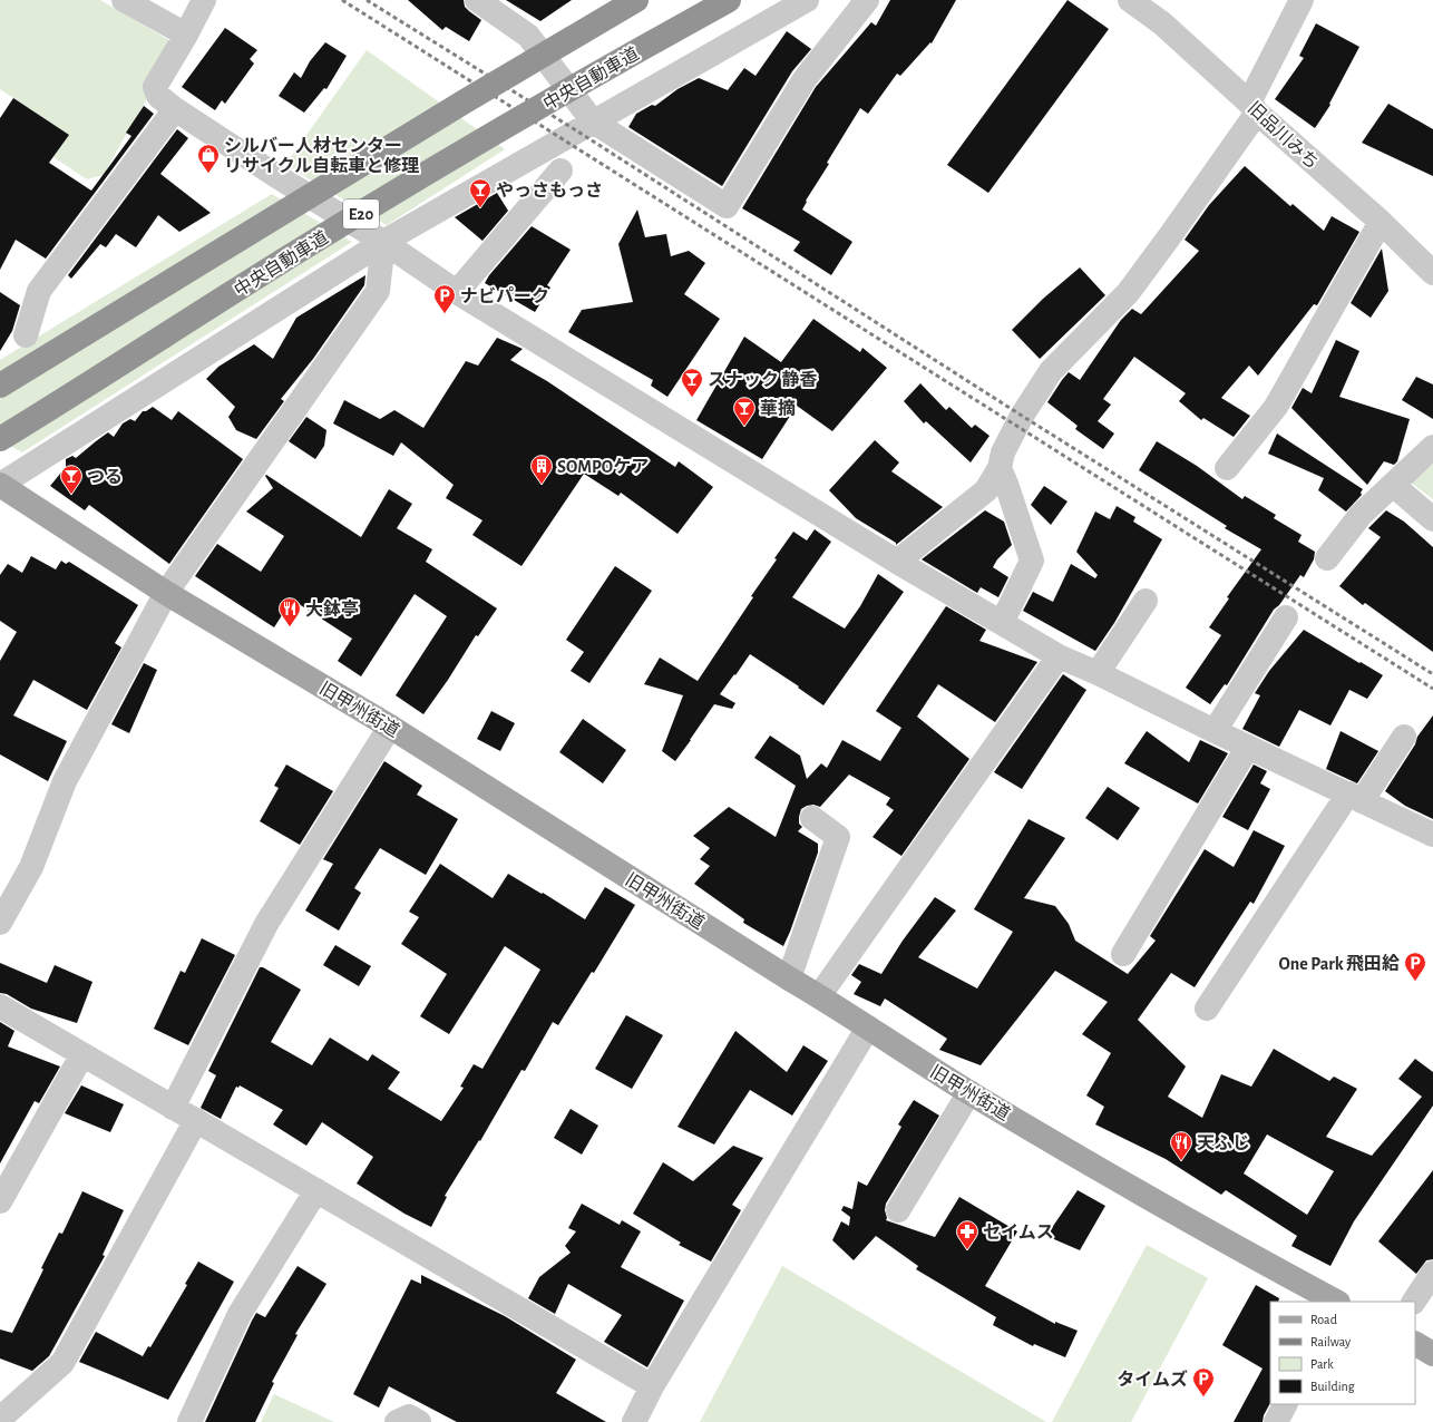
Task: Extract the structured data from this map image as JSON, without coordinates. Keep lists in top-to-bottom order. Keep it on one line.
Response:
{"streets":{"highway":["中央自動車道","E20"],"main road":["旧甲州街道"],"street":["旧品川みち"]},"places":{"shop":["シルバー人材センター リサイクル自転車と修理"],"bar":["やっさもっさ","スナック 静香","華摘","つる"],"parking":["ナビパーク","One Park 飛田給","タイムズ"],"building":["SOMPOケア"],"restaurant":["大鉢亭","天ふじ"],"pharmacy":["セイムス"]},"legend":["Road","Railway","Park","Building"]}
